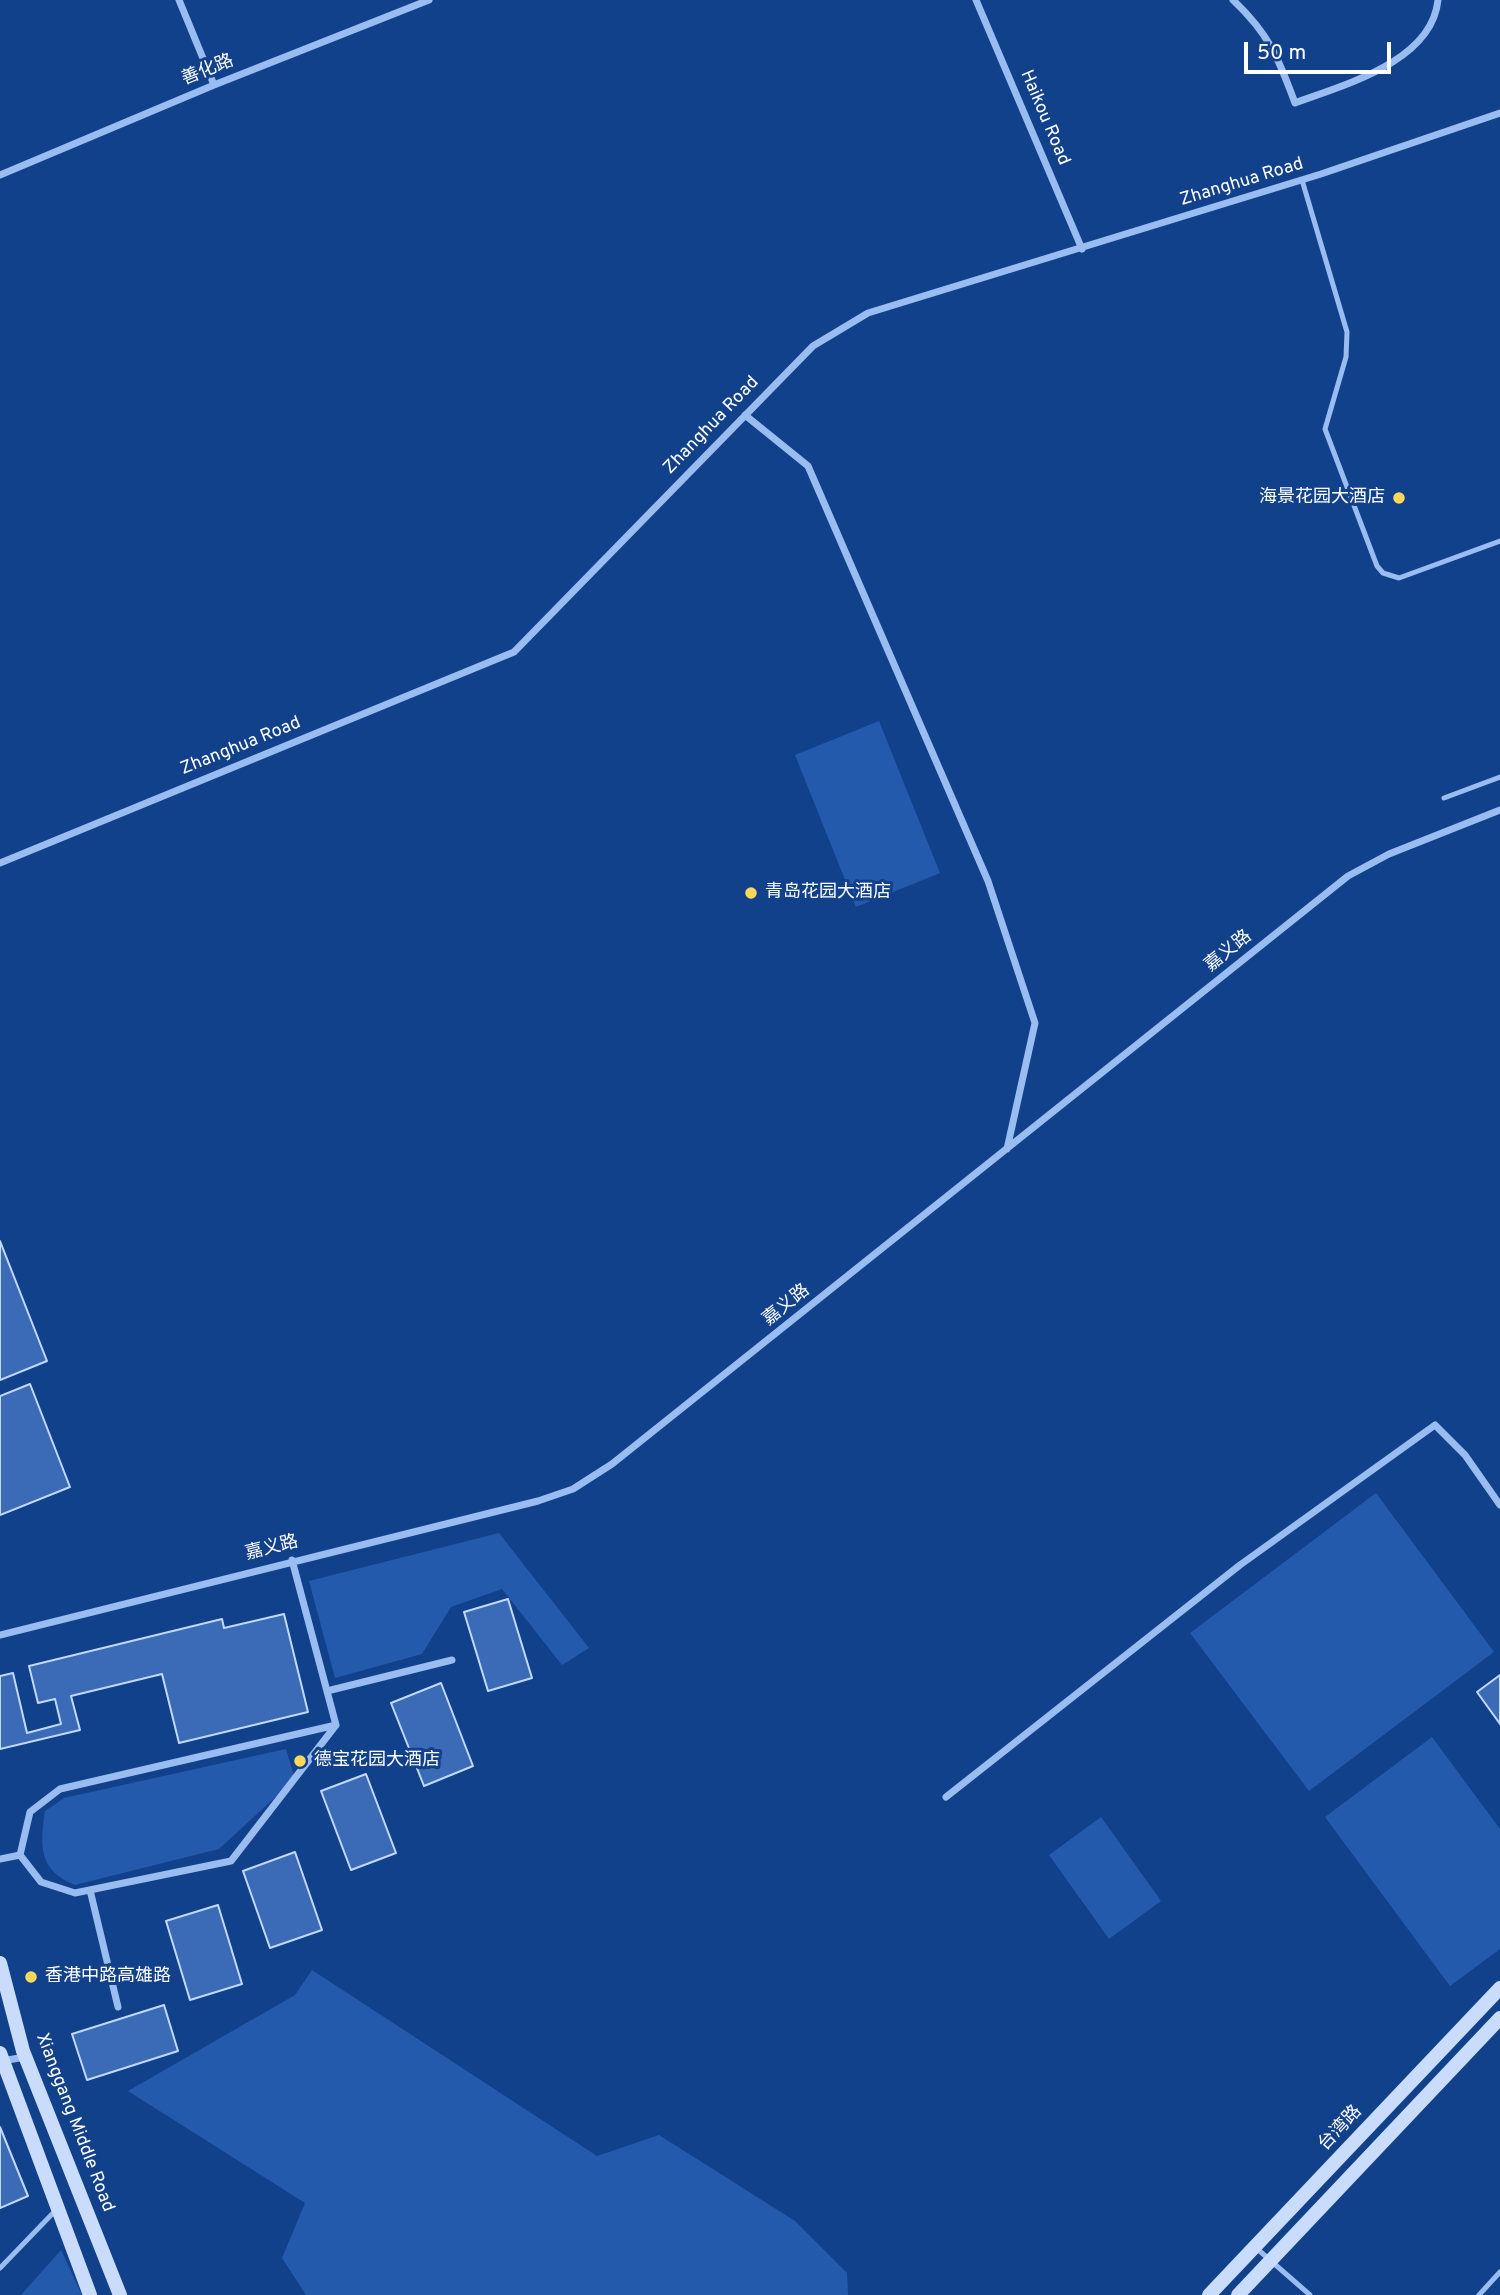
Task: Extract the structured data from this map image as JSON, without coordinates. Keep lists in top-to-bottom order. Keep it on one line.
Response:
{"streets":{"street":["善化路","Haikou Road","Zhanghua Road","嘉义路","Xianggang Middle Road","台湾路"]},"crossings":[["Haikou Road","Zhanghua Road"]],"places":["海景花园大酒店","青岛花园大酒店","德宝花园大酒店","香港中路高雄路"],"scale_bar":"50 m"}
